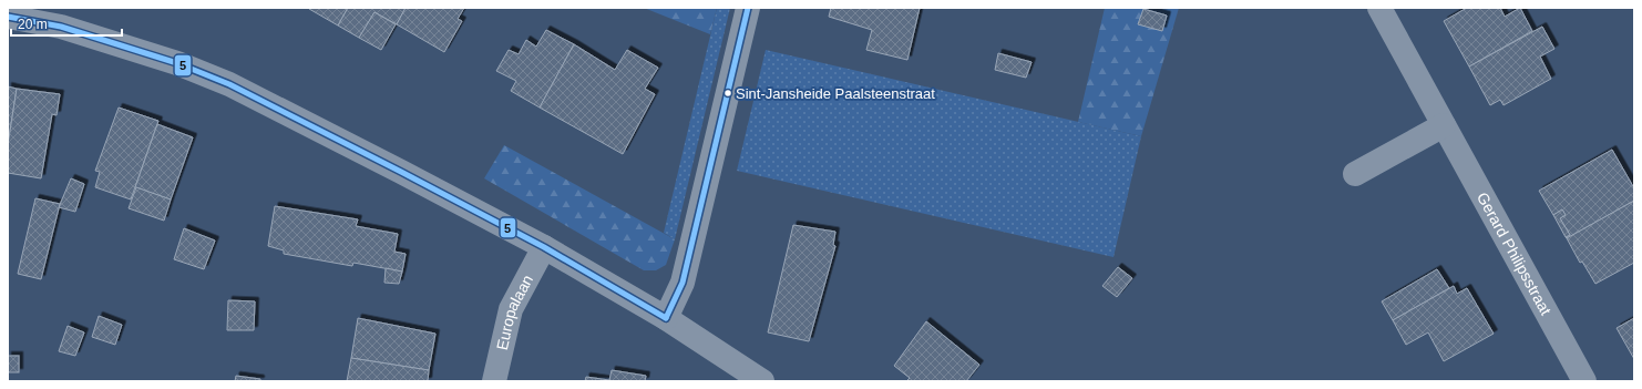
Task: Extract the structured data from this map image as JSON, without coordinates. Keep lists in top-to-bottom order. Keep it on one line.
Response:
{"streets":{"street":["Gerard Philipsstraat","Europalaan"]},"places":["Sint-Jansheide Paalsteenstraat"],"lines":["transit line 5"],"scale_bar":"20 m"}
